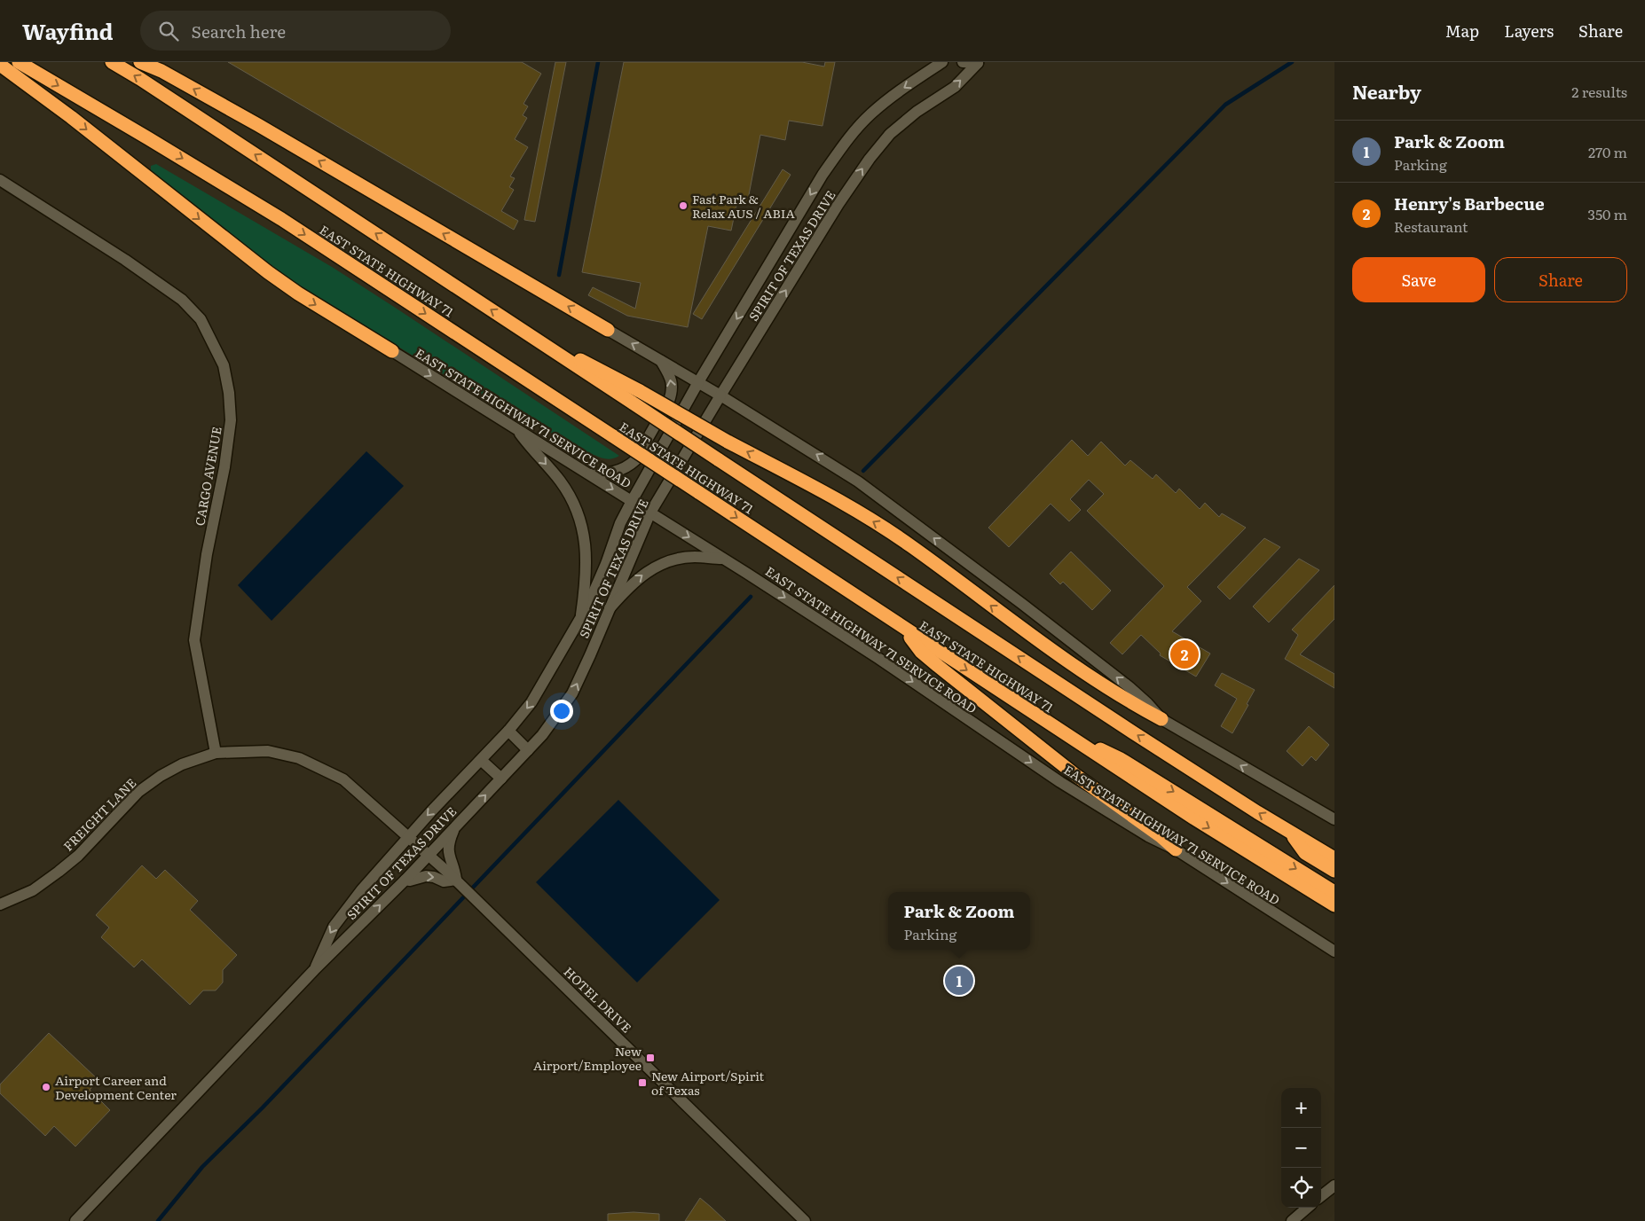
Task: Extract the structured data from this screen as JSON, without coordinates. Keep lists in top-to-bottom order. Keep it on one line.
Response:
{"streets":{"highway":["EAST STATE HIGHWAY 71"],"street":["SPIRIT OF TEXAS DRIVE","EAST STATE HIGHWAY 71 SERVICE ROAD","CARGO AVENUE","FREIGHT LANE","HOTEL DRIVE"]},"crossings":[["SPIRIT OF TEXAS DRIVE","EAST STATE HIGHWAY 71 SERVICE ROAD"],["SPIRIT OF TEXAS DRIVE","FREIGHT LANE"],["SPIRIT OF TEXAS DRIVE","HOTEL DRIVE"],["CARGO AVENUE","FREIGHT LANE"],["FREIGHT LANE","HOTEL DRIVE"]],"one_way":["EAST STATE HIGHWAY 71 SERVICE ROAD"],"places":{"other":["Fast Park & Relax AUS / ABIA","Airport Career and Development Center"],"transit":["New Airport/Employee","New Airport/Spirit of Texas"]},"page":{"header":"Wayfind","search":"Search here","nav":["Map","Layers","Share"],"heading":["Nearby","2 results"],"list":[{"mark":"1","name":"Park & Zoom","note":"Parking","value":"270 m"},{"mark":"2","name":"Henry's Barbecue","note":"Restaurant","value":"350 m"}],"buttons":["Save","Share"],"pins":["2","1"],"popup":["Park & Zoom","Parking"],"map_buttons":["+","−"]}}
